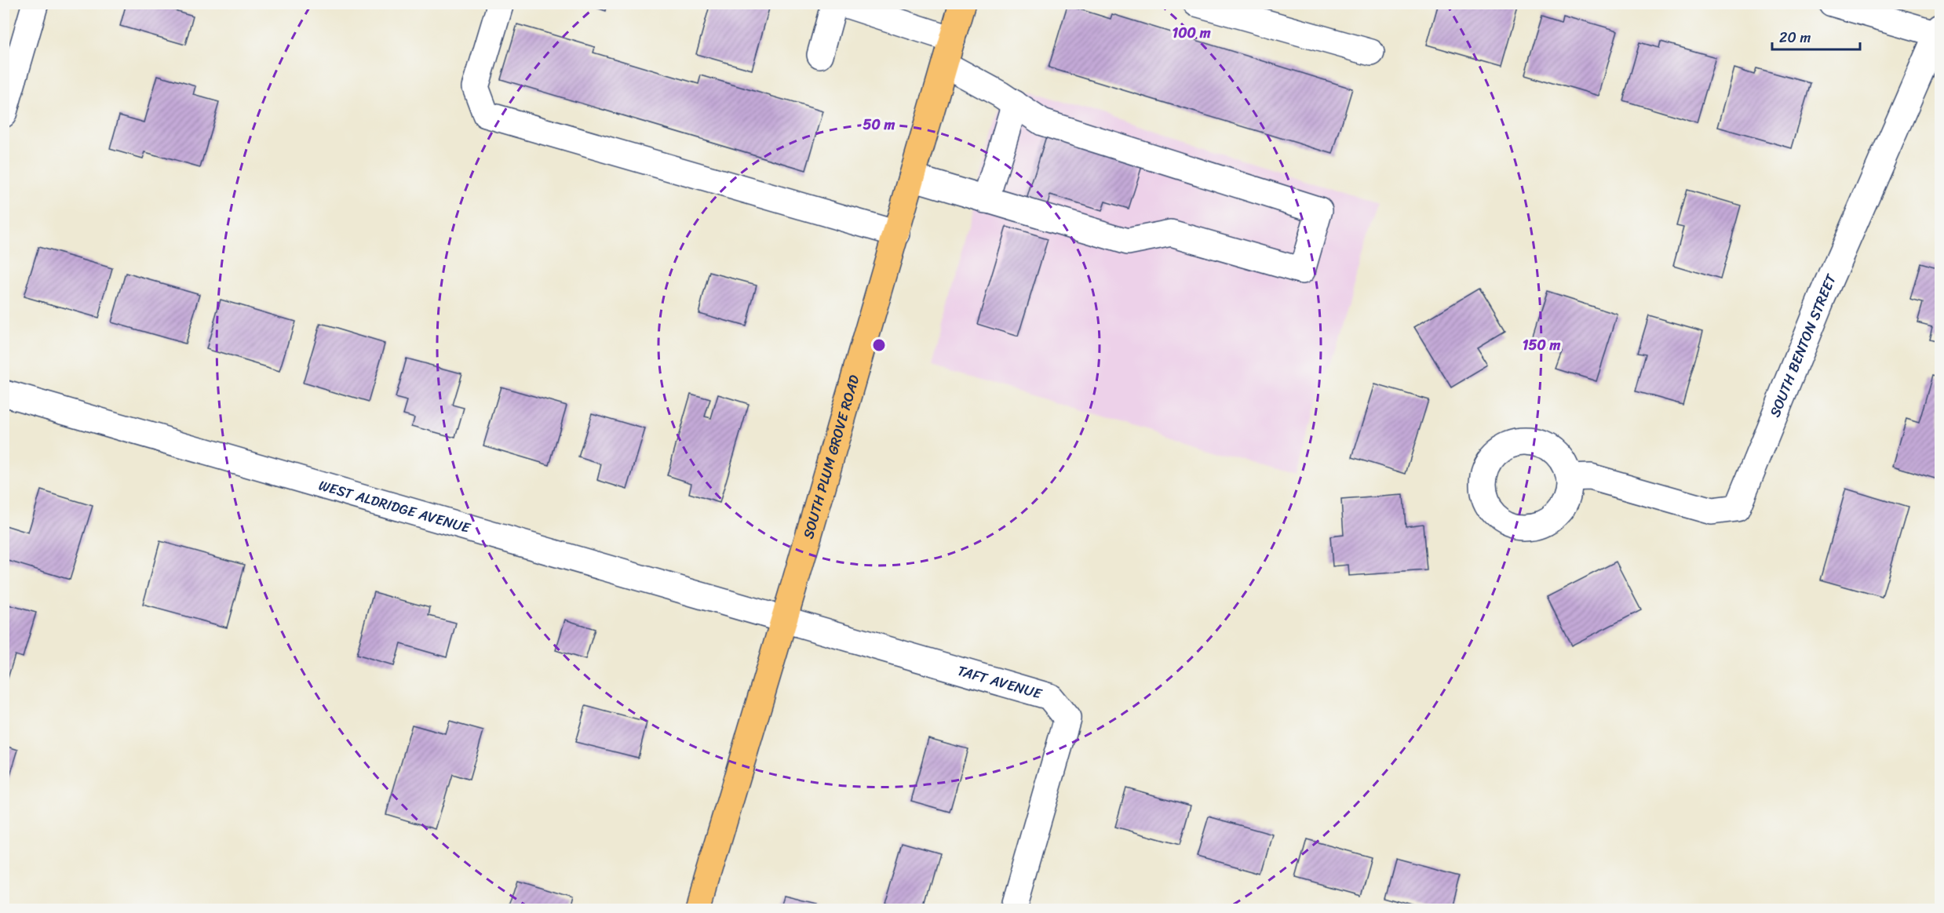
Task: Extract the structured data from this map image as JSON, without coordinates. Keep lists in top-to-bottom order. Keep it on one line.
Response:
{"streets":{"main road":["SOUTH PLUM GROVE ROAD"],"street":["SOUTH BENTON STREET","WEST ALDRIDGE AVENUE","TAFT AVENUE"]},"crossings":[["SOUTH PLUM GROVE ROAD","WEST ALDRIDGE AVENUE"],["SOUTH PLUM GROVE ROAD","TAFT AVENUE"],["WEST ALDRIDGE AVENUE","TAFT AVENUE"]],"scale_bar":"20 m","rings":["100 m","50 m","150 m"]}
